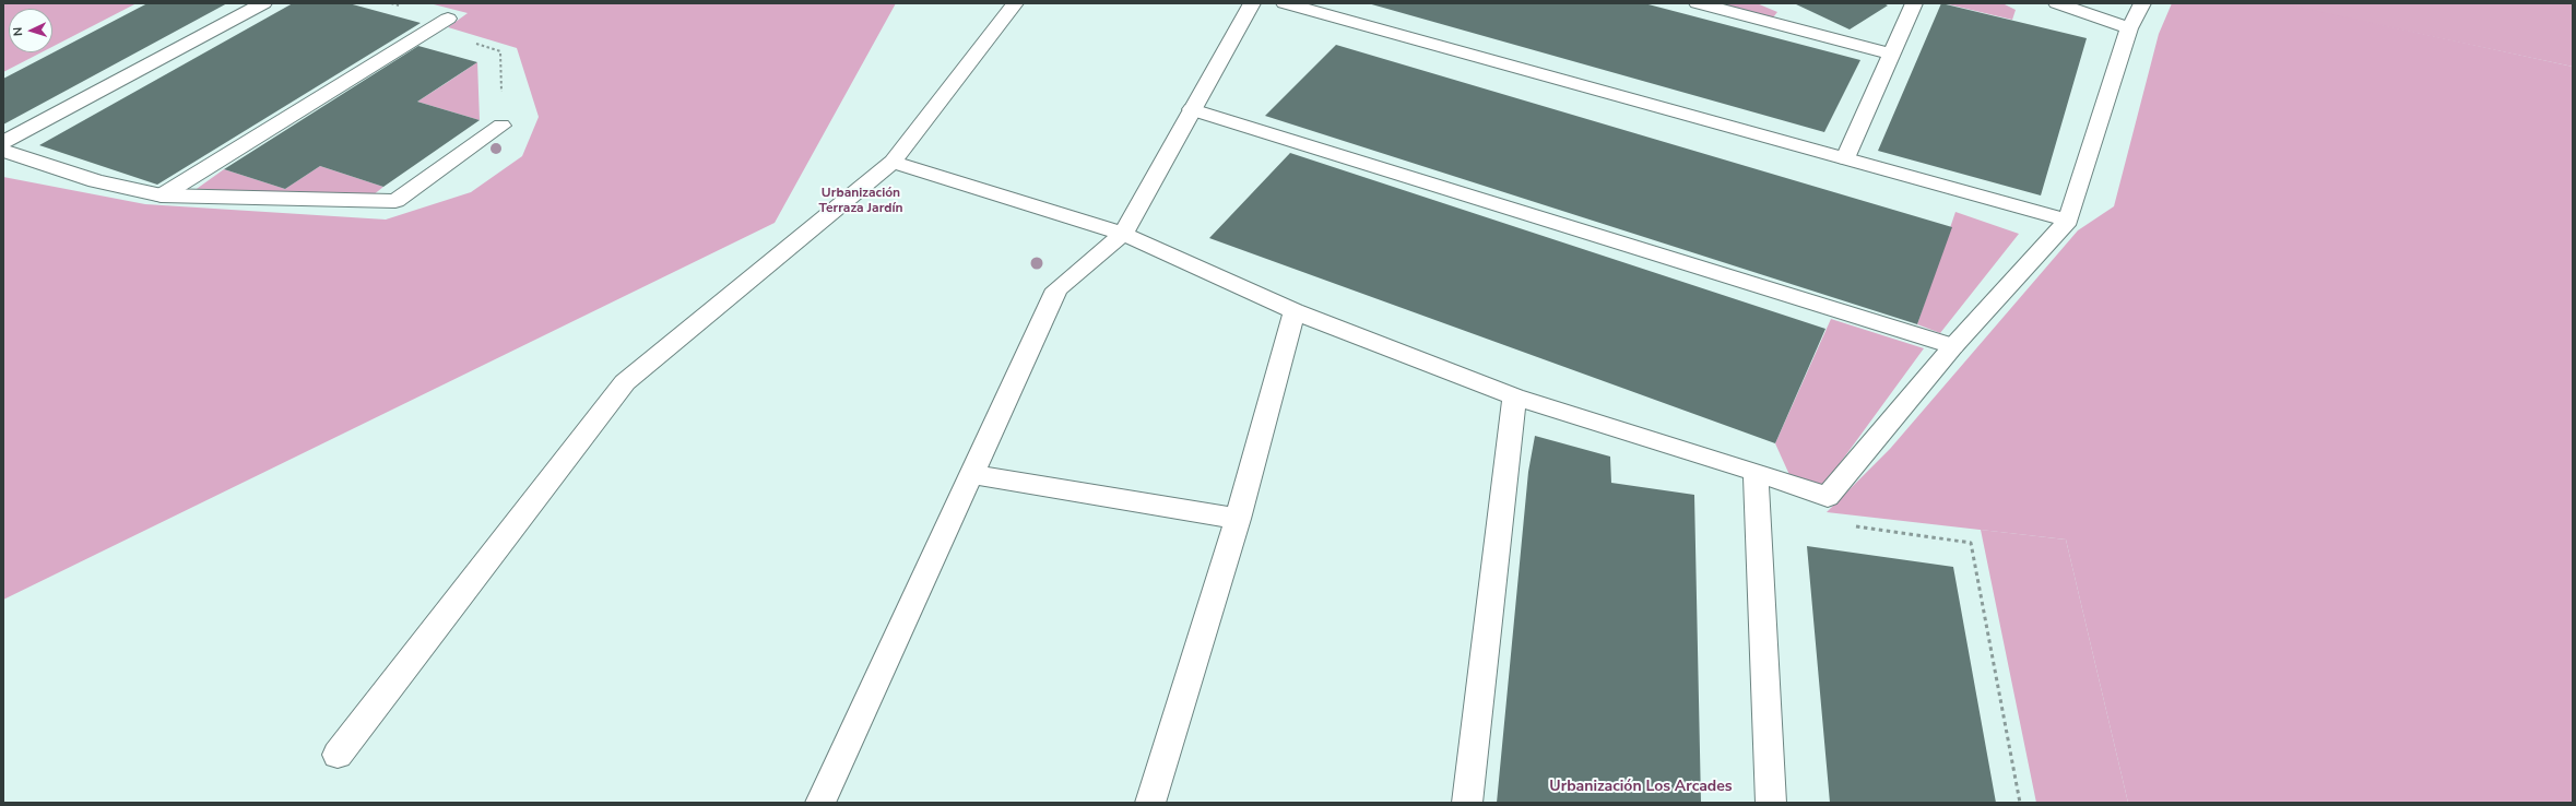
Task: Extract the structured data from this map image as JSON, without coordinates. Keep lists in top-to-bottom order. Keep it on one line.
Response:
{"districts":["Urbanización Terraza Jardín","Urbanización Los Arcades"],"north":"left"}
